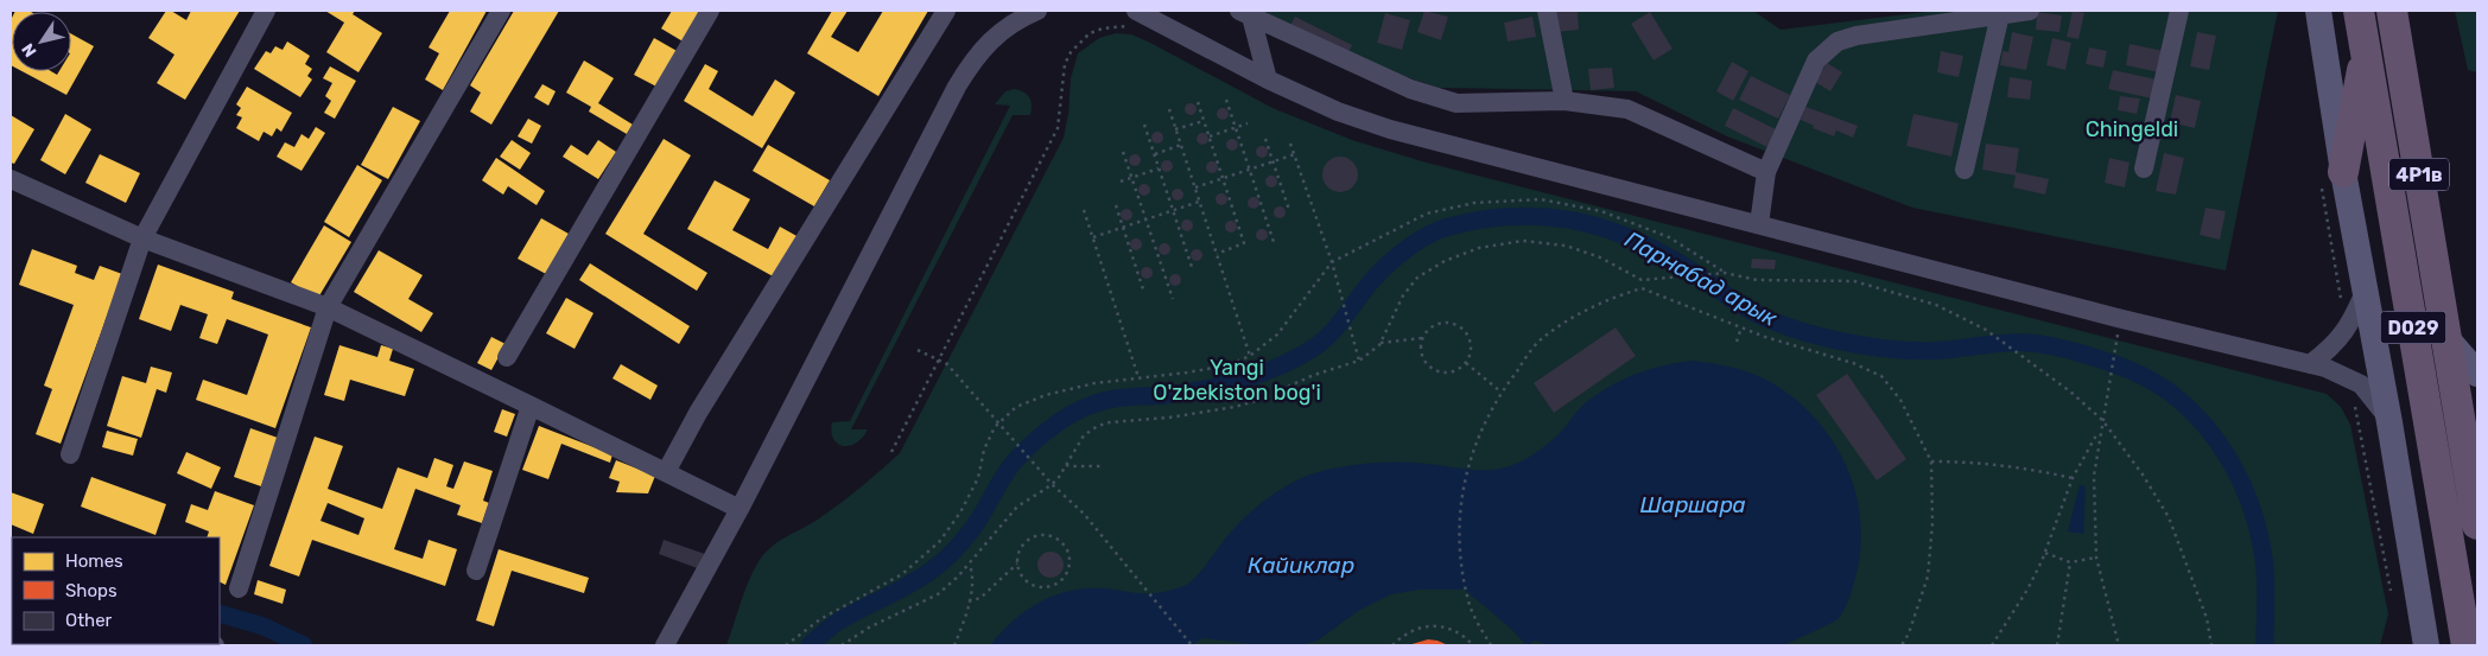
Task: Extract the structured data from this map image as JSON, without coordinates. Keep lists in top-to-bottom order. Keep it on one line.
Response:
{"streets":{"highway":["4Р1в","D029"]},"crossings":[["4Р1в","D029"]],"water":["Парнабад арык","Шаршара","Кайиклар"],"parks":["Chingeldi","Yangi O'zbekiston bog'i"],"legend":["Homes","Shops","Other"],"north":"bottom left"}
